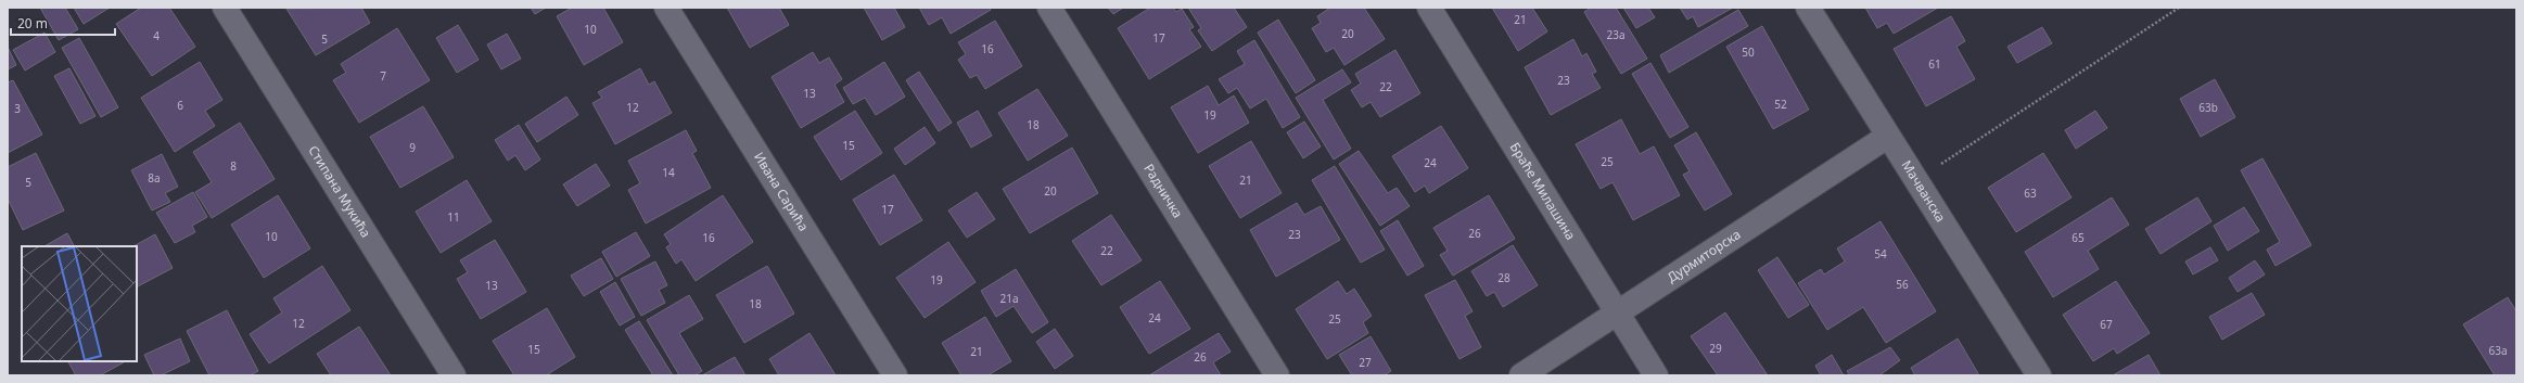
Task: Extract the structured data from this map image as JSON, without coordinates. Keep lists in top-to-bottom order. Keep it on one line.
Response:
{"streets":{"street":["Стипана Мукића","Ивана Сарића","Радничка","Браће Милашина","Мачванска","Дурмиторска"]},"crossings":[["Браће Милашина","Дурмиторска"],["Мачванска","Дурмиторска"]],"house_numbers":["21","10","20","23a","4","17","5","16","50","61","7","23","22","13","52","6","12","63b","3","19","18","15","9","25","24","8","14","8a","21","5","20","63","17","11","26","23","10","16","65","22","54","28","19","56","13","21a","18","24","25","12","67","29","15","63a","21","26","27"],"scale_bar":"20 m"}
